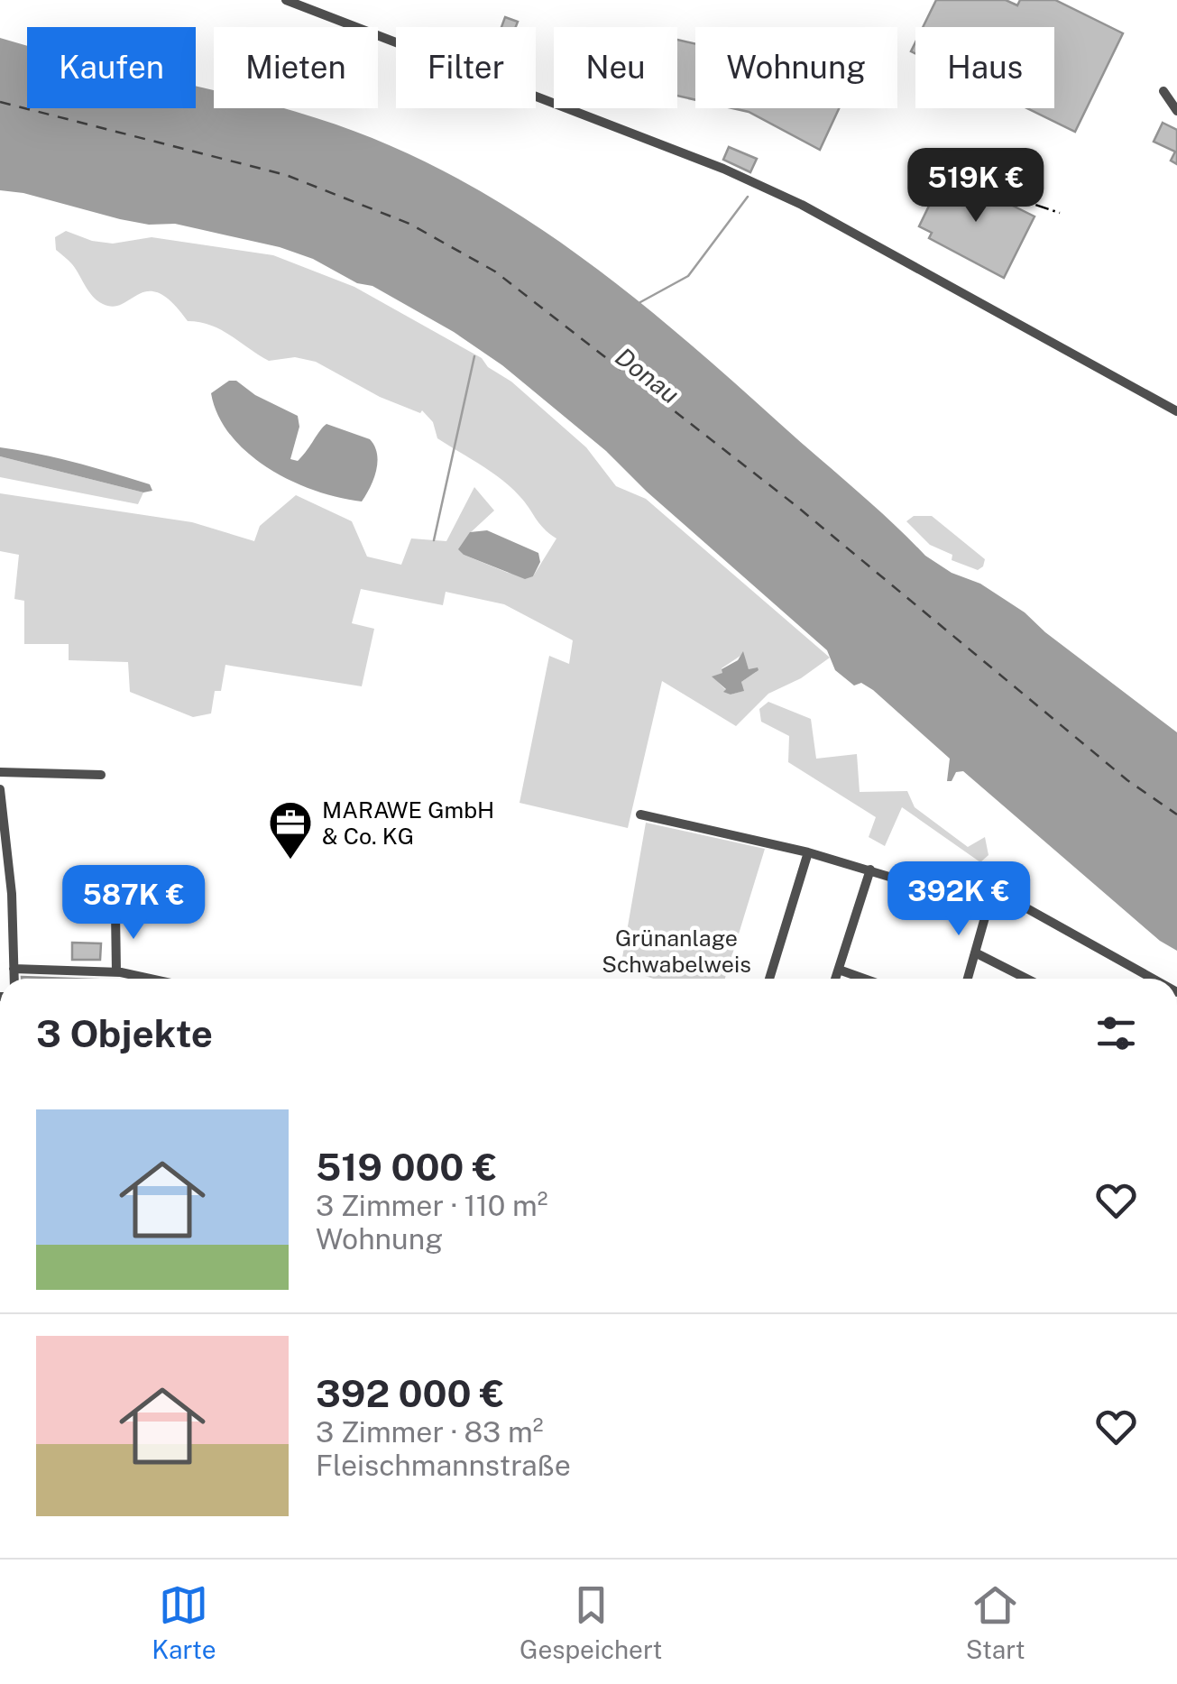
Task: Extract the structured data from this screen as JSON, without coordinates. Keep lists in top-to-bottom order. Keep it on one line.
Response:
{"water":["Donau"],"parks":["Grünanlage Schwabelweis"],"places":{"office":["MARAWE GmbH & Co. KG"]},"page":{"chip":["Kaufen","Mieten","Filter","Neu","Wohnung","Haus"],"price":["519K €","392K €","587K €"],"heading":"3 Objekte","list":[{"name":"519 000 €","note":"3 Zimmer · 110 m² · Wohnung"},{"name":"392 000 €","note":"3 Zimmer · 83 m² · Fleischmannstraße"}],"tabs":["Karte","Gespeichert","Start"]}}
